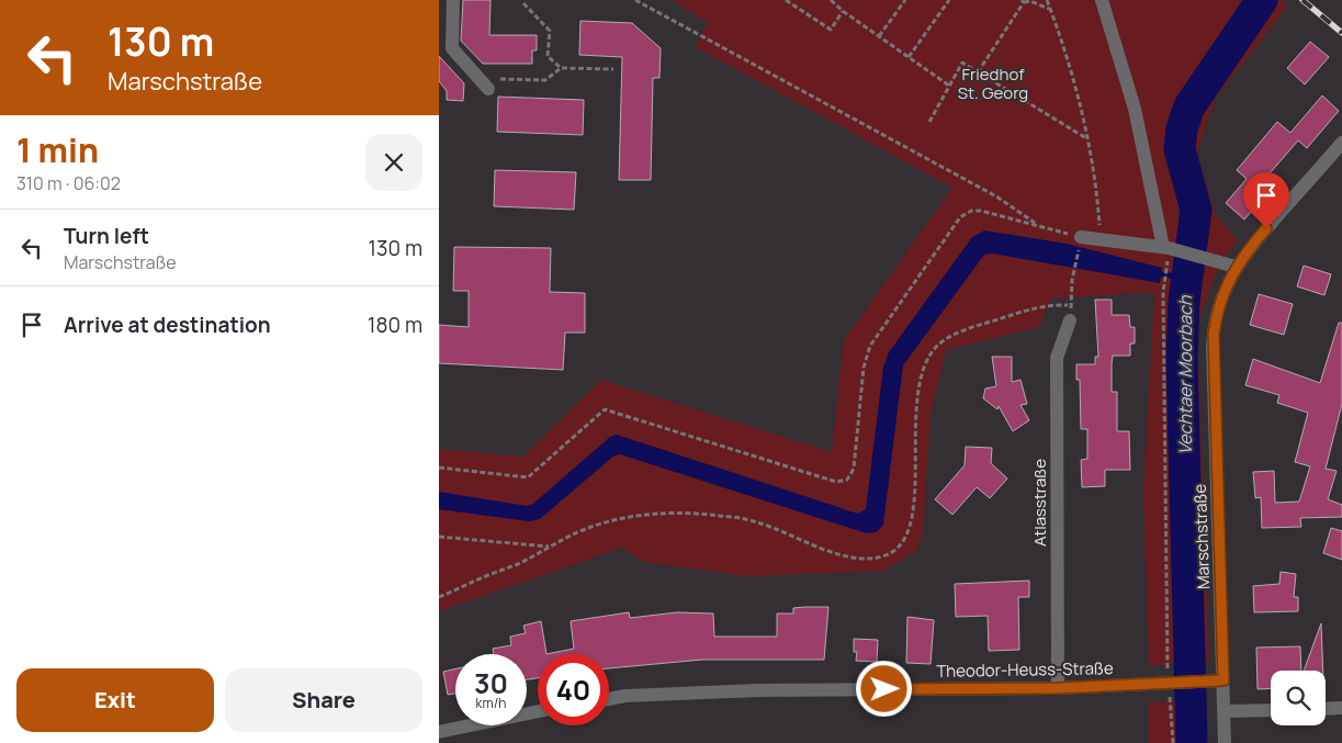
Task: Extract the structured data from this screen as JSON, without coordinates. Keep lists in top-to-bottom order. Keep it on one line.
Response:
{"streets":{"street":["Atlasstraße","Marschstraße","Theodor-Heuss-Straße"]},"crossings":[["Atlasstraße","Theodor-Heuss-Straße"],["Marschstraße","Theodor-Heuss-Straße"]],"water":["Vechtaer Moorbach"],"parks":["Friedhof St. Georg"],"page":{"turn":["130 m","Marschstraße"],"heading":["1 min","310 m · 06:02"],"list":[{"name":"Turn left","note":"Marschstraße","value":"130 m"},{"name":"Arrive at destination","value":"180 m"}],"speed":"30 km/h","limit":"40","buttons":["Exit","Share"]}}
